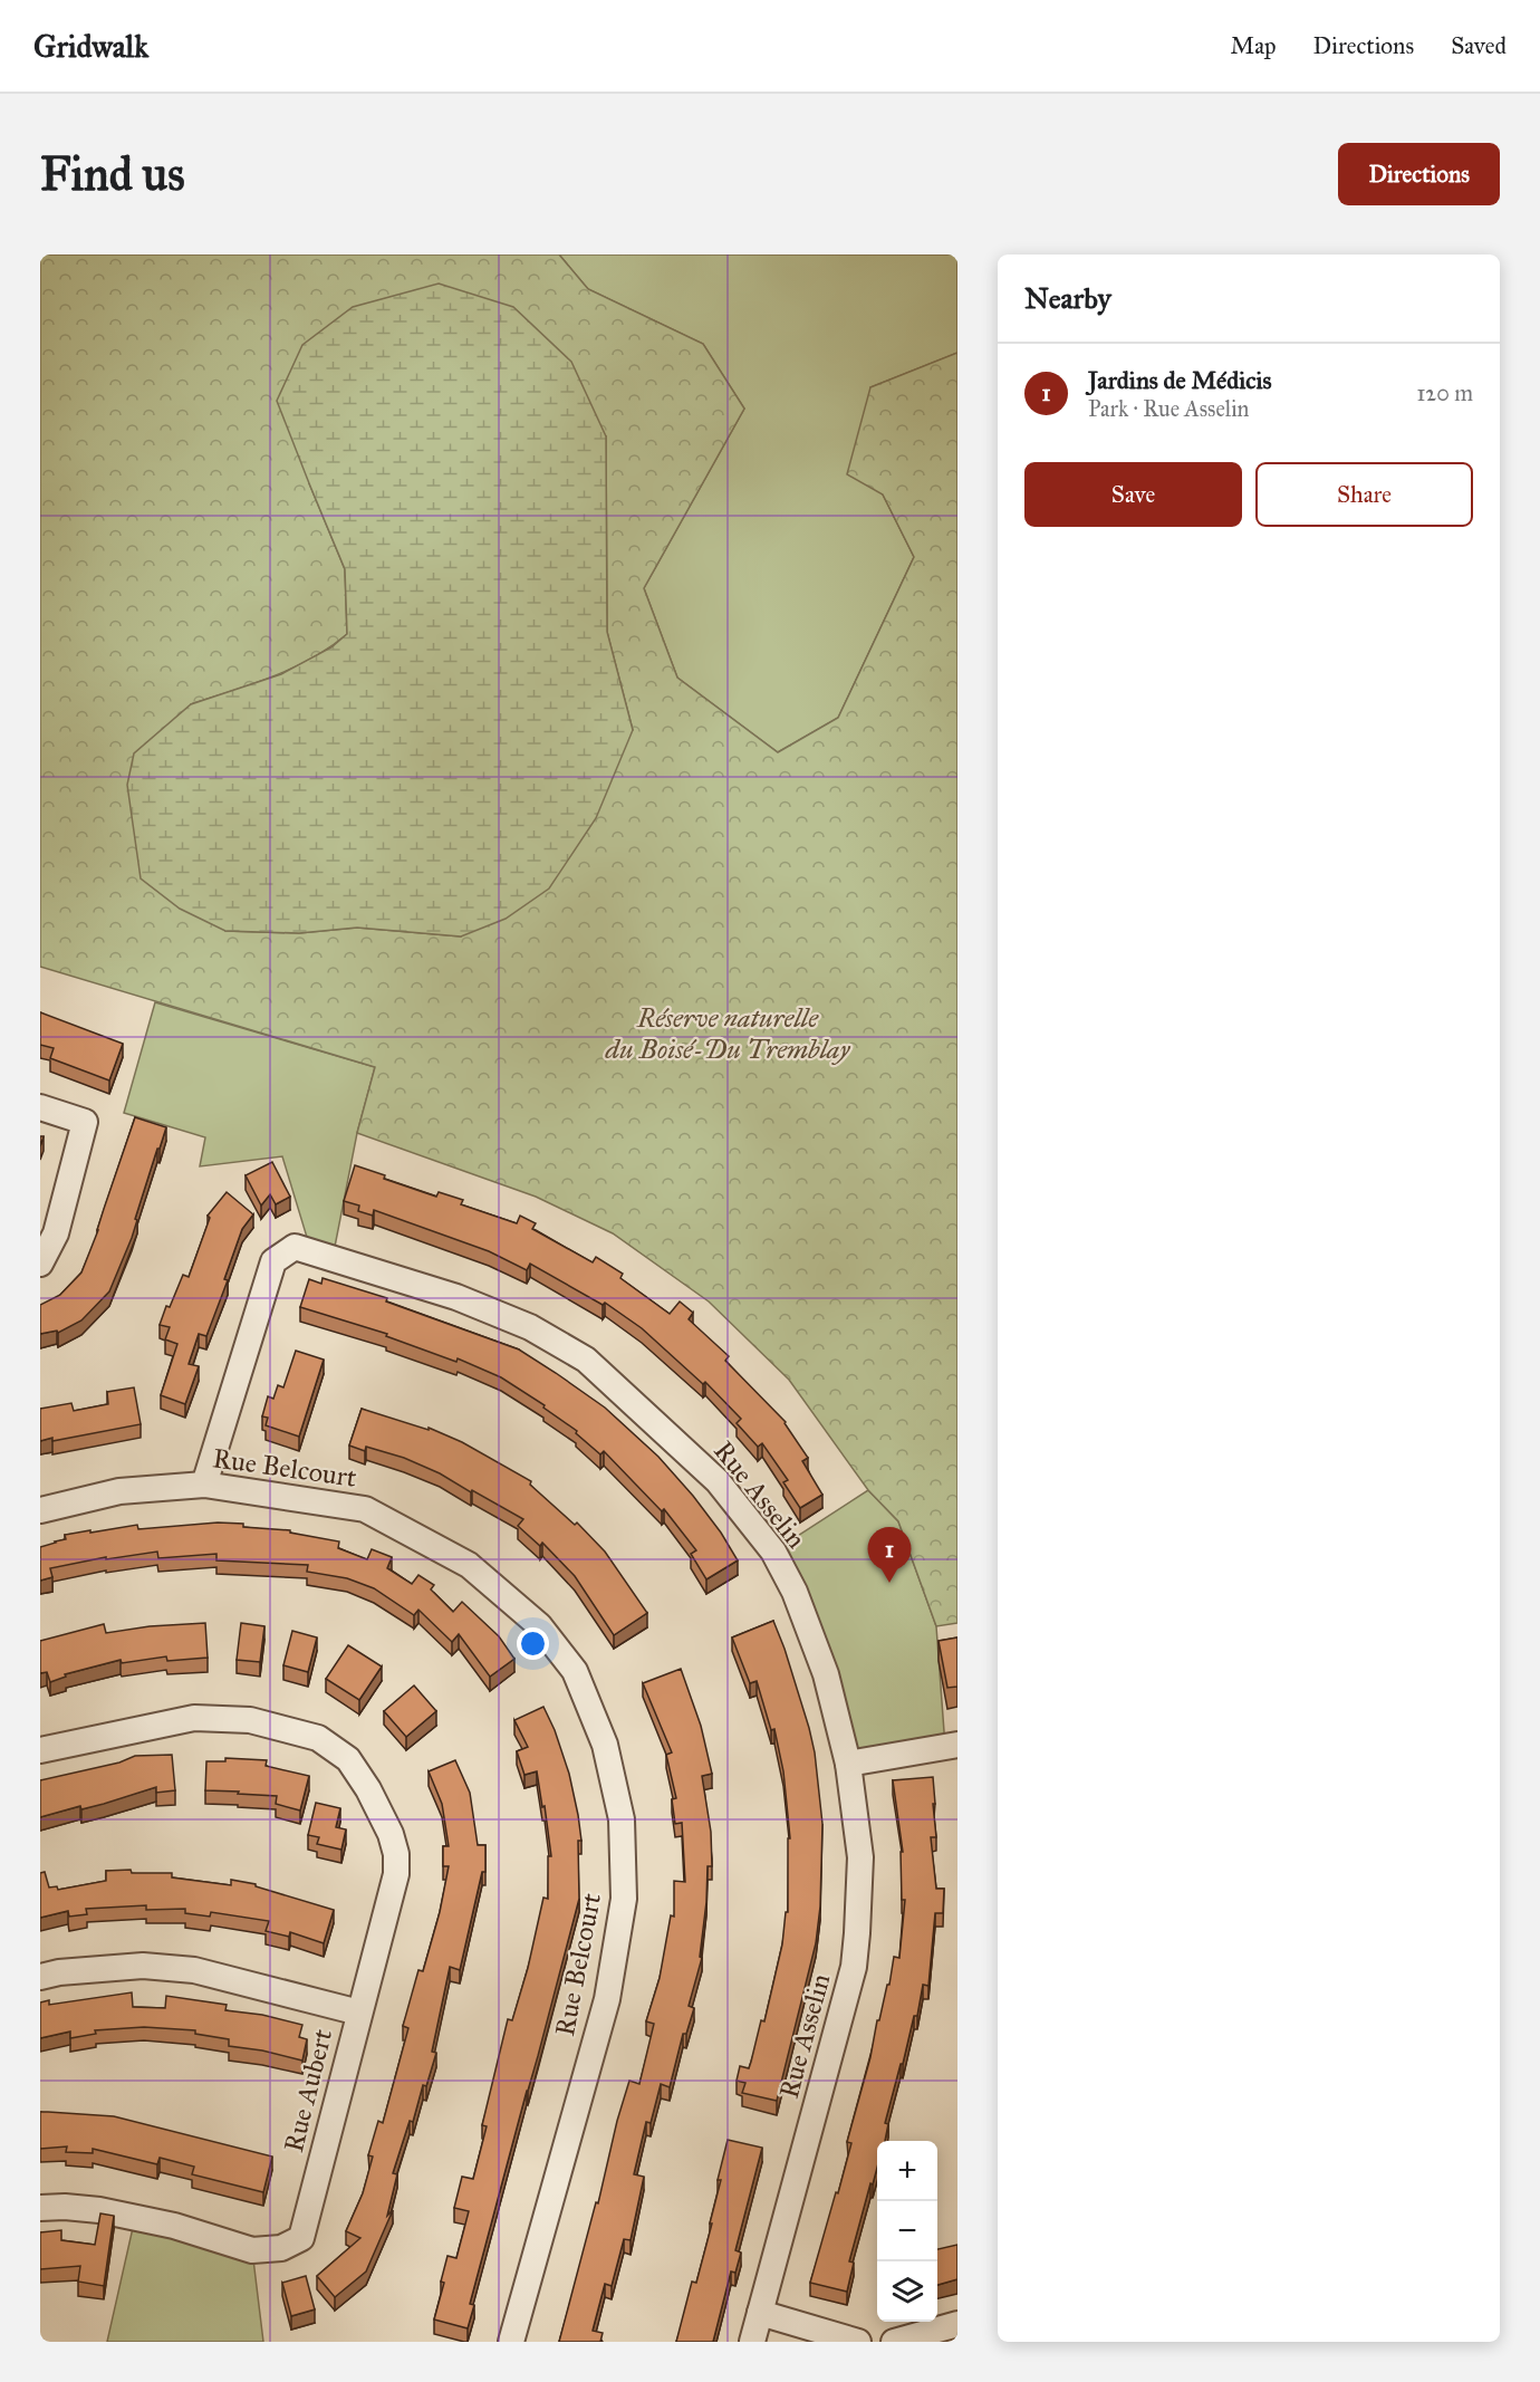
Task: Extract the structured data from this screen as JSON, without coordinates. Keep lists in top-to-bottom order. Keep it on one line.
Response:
{"streets":{"street":["Rue Belcourt","Rue Asselin","Rue Aubert"]},"crossings":[["Rue Belcourt","Rue Asselin"]],"parks":["Réserve naturelle du Boisé-Du Tremblay"],"page":{"header":"Gridwalk","nav":["Map","Directions","Saved"],"buttons":["Directions",["Save","Share"]],"title":"Find us","heading":"Nearby","list":[{"mark":"1","name":"Jardins de Médicis","note":"Park · Rue Asselin","value":"120 m"}],"pins":"1","map_buttons":["+","−"]}}
